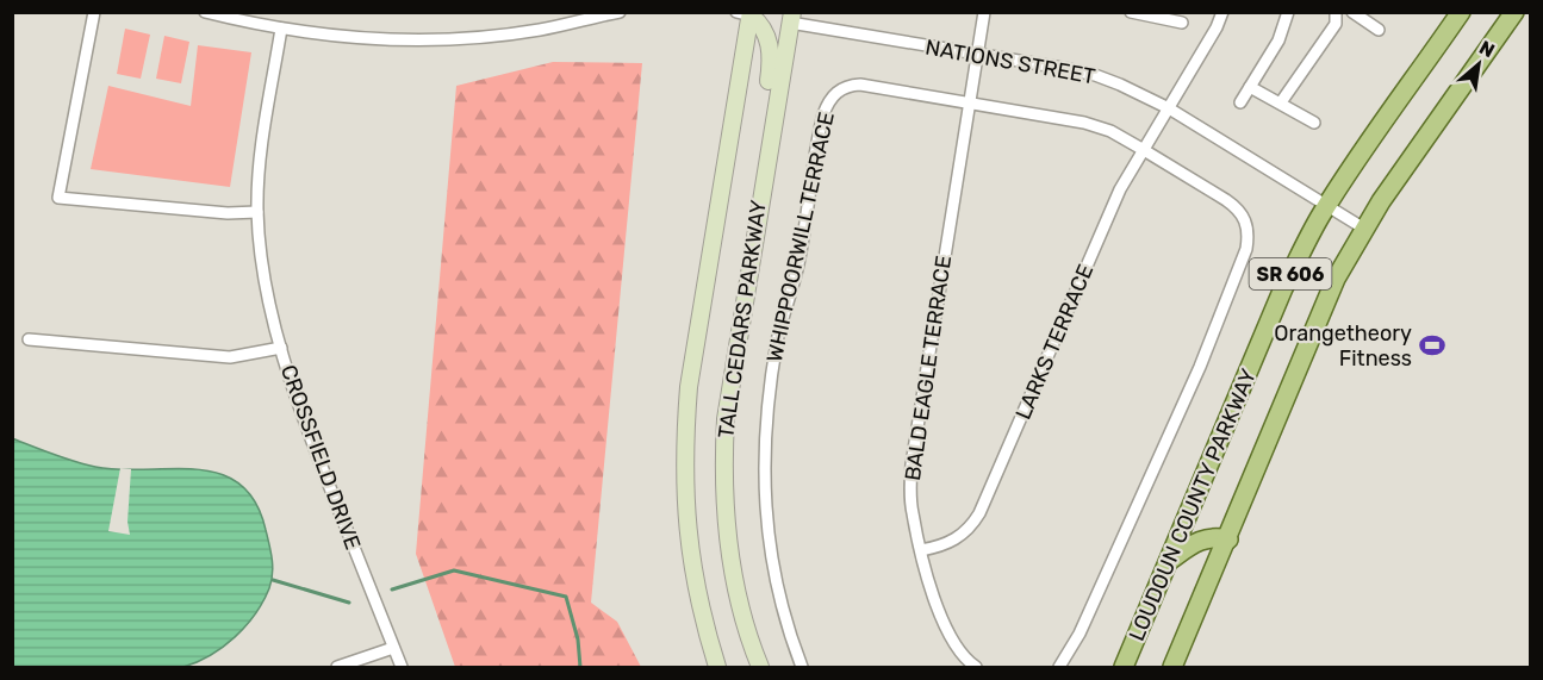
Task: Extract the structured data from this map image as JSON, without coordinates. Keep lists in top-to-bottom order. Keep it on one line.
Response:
{"streets":{"main road":["SR 606","TALL CEDARS PARKWAY","LOUDOUN COUNTY PARKWAY"],"street":["NATIONS STREET","WHIPPOORWILL TERRACE","LARKS TERRACE","BALD EAGLE TERRACE","CROSSFIELD DRIVE"]},"crossings":[["NATIONS STREET","TALL CEDARS PARKWAY"],["NATIONS STREET","LARKS TERRACE"],["NATIONS STREET","BALD EAGLE TERRACE"],["NATIONS STREET","LOUDOUN COUNTY PARKWAY"],["WHIPPOORWILL TERRACE","LARKS TERRACE"],["WHIPPOORWILL TERRACE","BALD EAGLE TERRACE"],["LARKS TERRACE","BALD EAGLE TERRACE"]],"places":{"sports":["Orangetheory Fitness"]},"north":"top right"}
